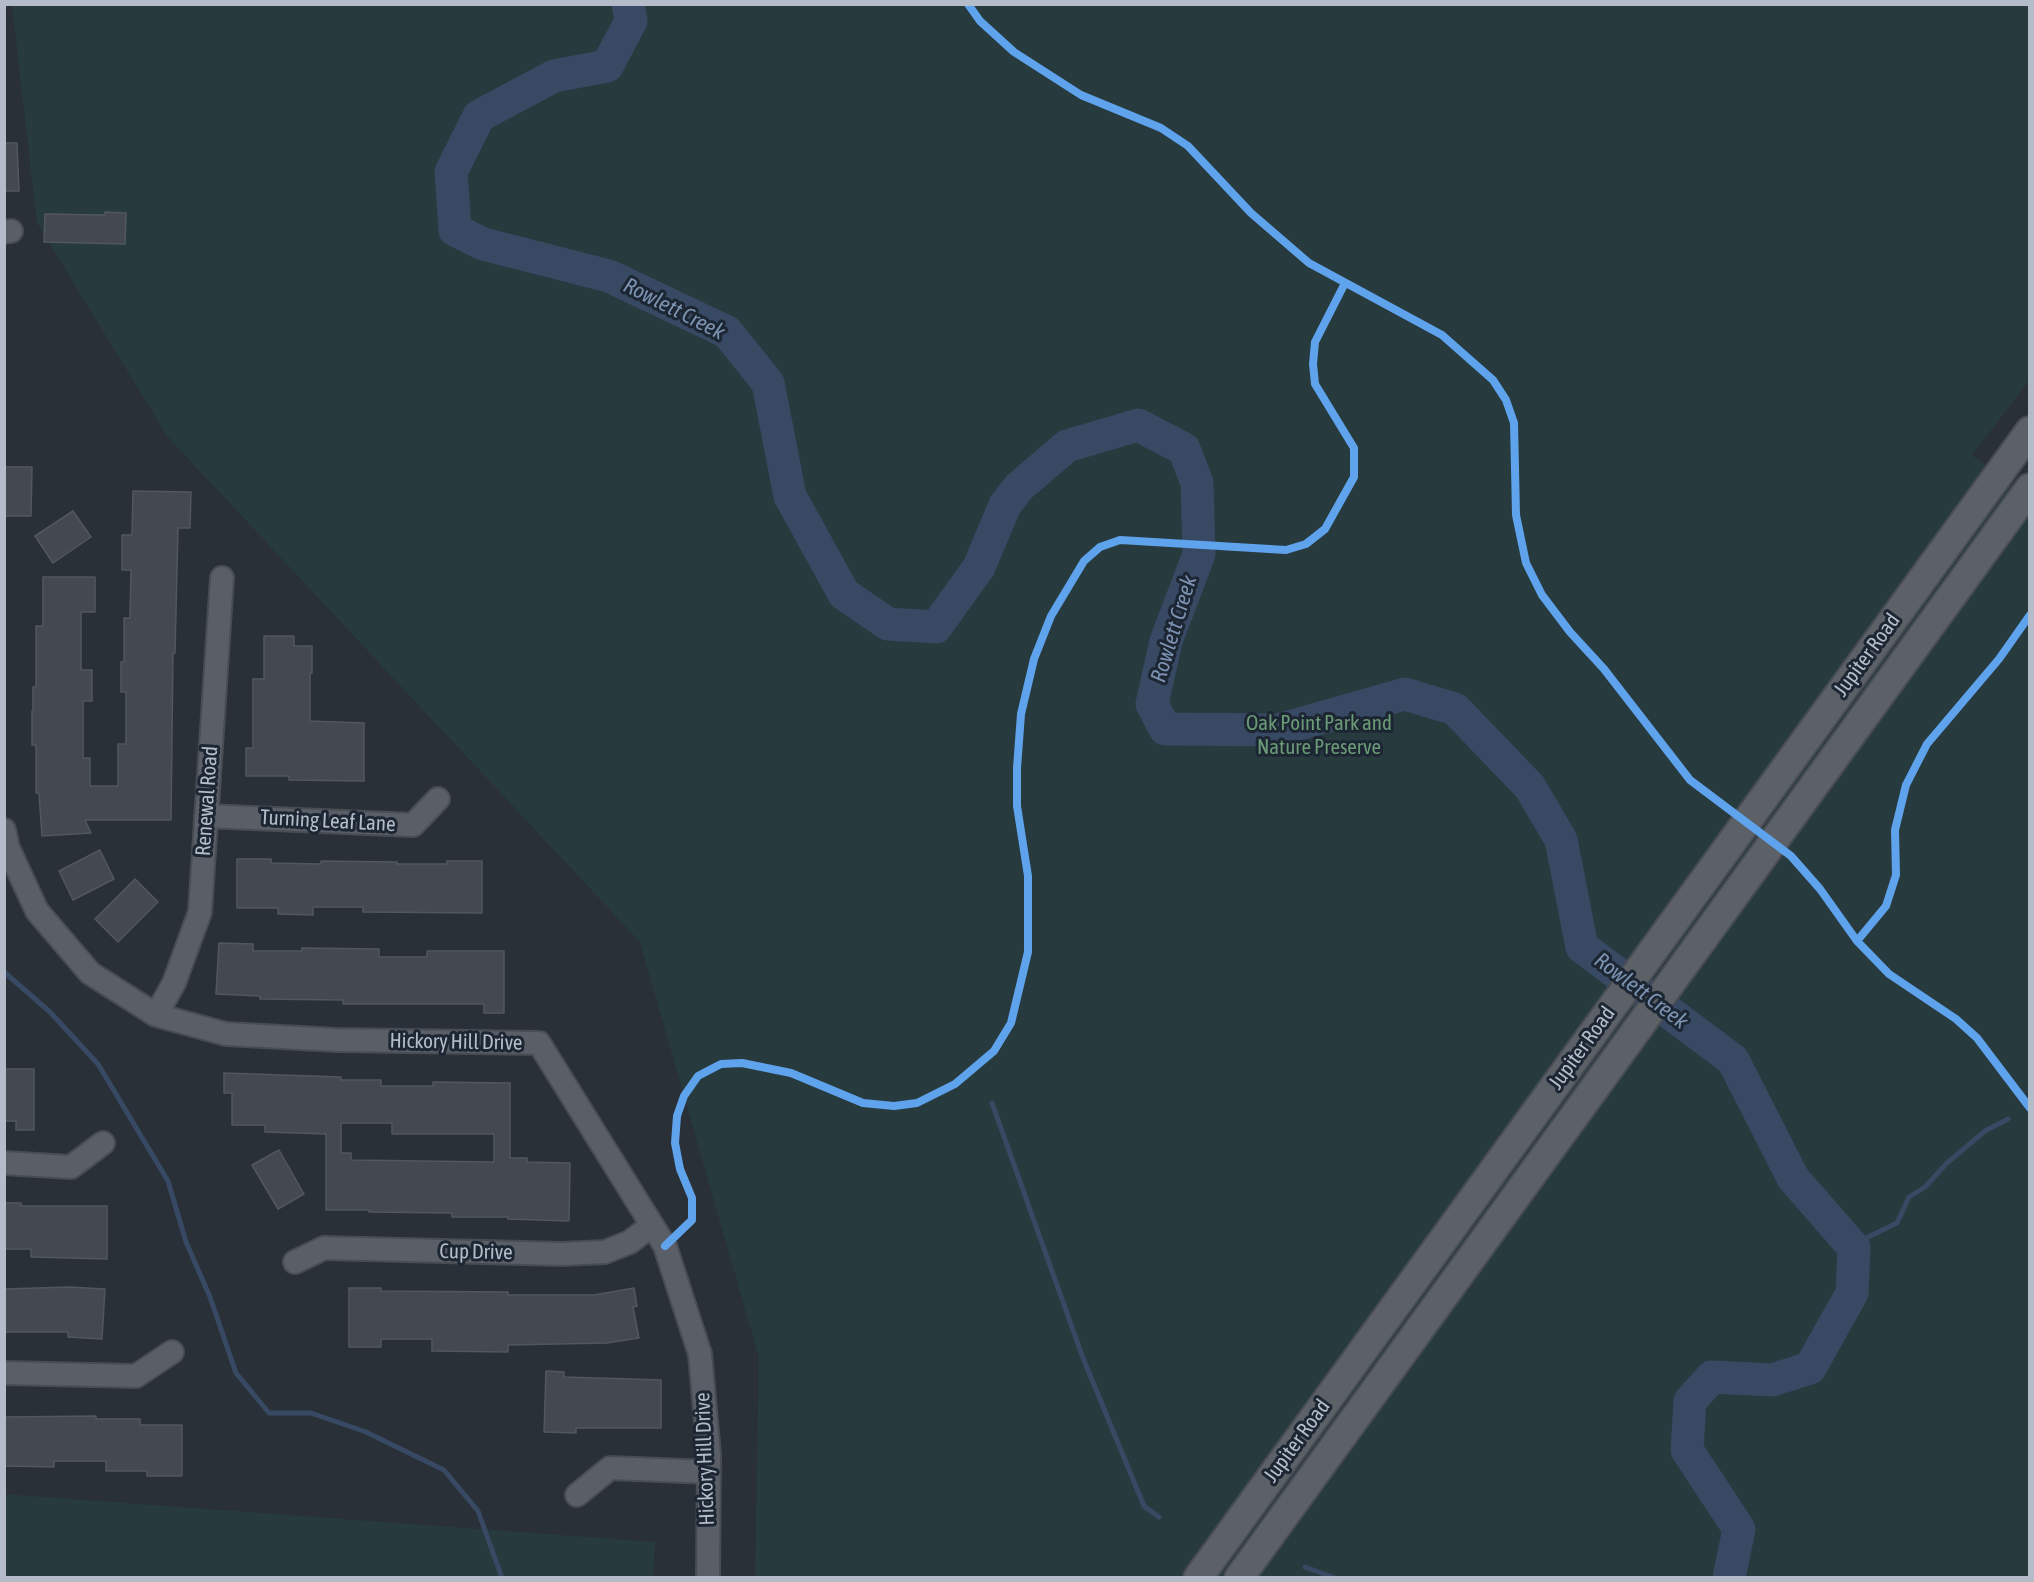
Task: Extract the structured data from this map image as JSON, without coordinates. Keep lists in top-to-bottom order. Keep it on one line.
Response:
{"streets":{"main road":["Jupiter Road"],"street":["Renewal Road","Turning Leaf Lane","Hickory Hill Drive","Cup Drive"]},"crossings":[["Renewal Road","Turning Leaf Lane"],["Renewal Road","Hickory Hill Drive"],["Hickory Hill Drive","Cup Drive"]],"water":["Rowlett Creek"],"parks":["Oak Point Park and Nature Preserve"]}
